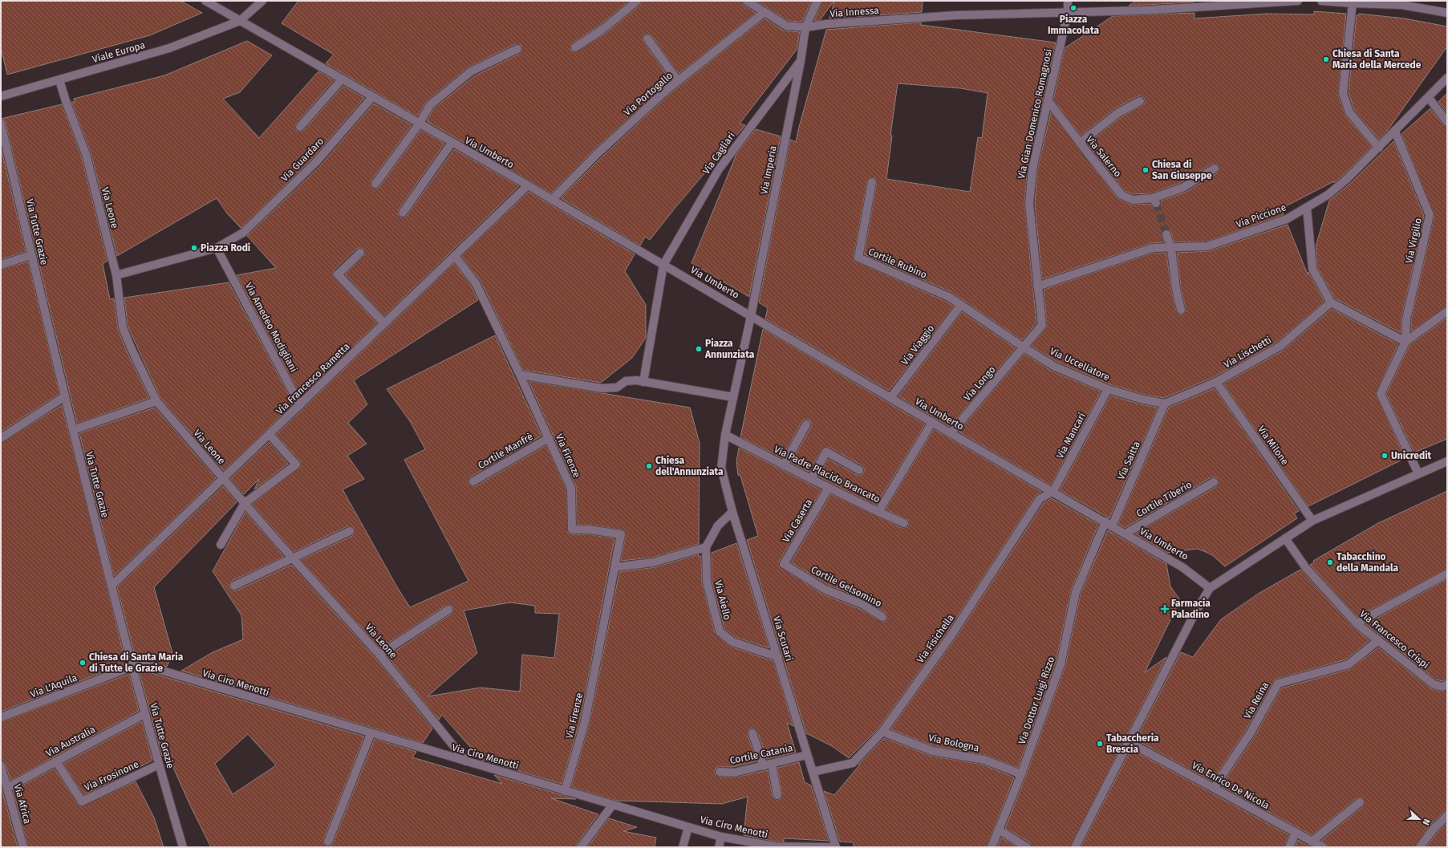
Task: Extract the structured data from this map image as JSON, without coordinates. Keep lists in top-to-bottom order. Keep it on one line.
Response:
{"streets":{"street":["Via Innessa","Viale Europa","Via Portogallo","Via Gian Domenico Romagnosi","Via Umberto","Via Cagliari","Via Salerno","Via Guardaro","Via Imperia","Via Leone","Via Piccione","Via Tutte Grazie","Via Virgilio","Cortile Rubino","Via Amedeo Modigliani","Via Viaggio","Via Lischetti","Via Uccellatore","Via Francesco Rametta","Via Longo","Via Mancari","Via Milone","Cortile Manfrè","Via Firenze","Via Saitta","Via Padre Placido Brancato","Cortile Tiberio","Via Caserta","Cortile Gelsomino","Via Aiello","Via Scutari","Via Fisichella","Via Francesco Crispi","Via Ciro Menotti","Via L'Aquila","Via Dottor Luigi Rizzo","Via Reina","Via Australia","Via Bologna","Cortile Catania","Via Frosinone","Via Enrico De Nicola","Via Africa"]},"crossings":[["Via Innessa","Via Portogallo"],["Via Innessa","Via Gian Domenico Romagnosi"],["Via Innessa","Via Imperia"],["Viale Europa","Via Umberto"],["Viale Europa","Via Leone"],["Via Portogallo","Via Umberto"],["Via Gian Domenico Romagnosi","Via Salerno"],["Via Gian Domenico Romagnosi","Via Piccione"],["Via Gian Domenico Romagnosi","Via Uccellatore"],["Via Gian Domenico Romagnosi","Via Longo"],["Via Umberto","Via Cagliari"],["Via Umberto","Via Guardaro"],["Via Umberto","Via Imperia"],["Via Umberto","Via Viaggio"],["Via Umberto","Via Francesco Rametta"],["Via Umberto","Via Longo"],["Via Umberto","Via Mancari"],["Via Umberto","Via Saitta"],["Via Umberto","Via Padre Placido Brancato"],["Via Umberto","Cortile Tiberio"],["Via Umberto","Via Fisichella"],["Via Umberto","Via Dottor Luigi Rizzo"],["Via Cagliari","Via Imperia"],["Via Guardaro","Via Leone"],["Via Guardaro","Via Amedeo Modigliani"],["Via Imperia","Via Scutari"],["Via Leone","Via Francesco Rametta"],["Via Leone","Via Ciro Menotti"],["Via Piccione","Via Virgilio"],["Via Tutte Grazie","Via Francesco Rametta"],["Via Tutte Grazie","Via Ciro Menotti"],["Via Tutte Grazie","Via L'Aquila"],["Via Tutte Grazie","Via Australia"],["Via Tutte Grazie","Via Frosinone"],["Cortile Rubino","Via Viaggio"],["Cortile Rubino","Via Uccellatore"],["Via Amedeo Modigliani","Via Francesco Rametta"],["Via Viaggio","Via Uccellatore"],["Via Lischetti","Via Uccellatore"],["Via Lischetti","Via Milone"],["Via Lischetti","Via Saitta"],["Via Uccellatore","Via Longo"],["Via Uccellatore","Via Mancari"],["Via Uccellatore","Via Saitta"],["Via Francesco Rametta","Via Firenze"],["Via Mancari","Via Fisichella"],["Cortile Manfrè","Via Firenze"],["Via Firenze","Via Ciro Menotti"],["Via Saitta","Via Dottor Luigi Rizzo"],["Via Padre Placido Brancato","Via Caserta"],["Via Padre Placido Brancato","Via Scutari"],["Via Caserta","Cortile Gelsomino"],["Via Aiello","Via Scutari"],["Via Scutari","Via Fisichella"],["Via Scutari","Via Ciro Menotti"],["Via Scutari","Cortile Catania"],["Via Fisichella","Via Bologna"],["Via Francesco Crispi","Via Reina"],["Via Ciro Menotti","Via L'Aquila"],["Via Dottor Luigi Rizzo","Via Bologna"],["Via Reina","Via Enrico De Nicola"],["Via Australia","Via Frosinone"],["Via Australia","Via Africa"]],"places":{"other":["Piazza Immacolata","Chiesa di Santa Maria della Mercede","Chiesa di San Giuseppe","Piazza Rodi","Piazza Annunziata","Unicredit","Chiesa dell'Annunziata","Tabacchino della Mandala","Chiesa di Santa Maria di Tutte le Grazie","Tabaccheria Brescia"],"health":["Farmacia Paladino"]},"north":"right"}
